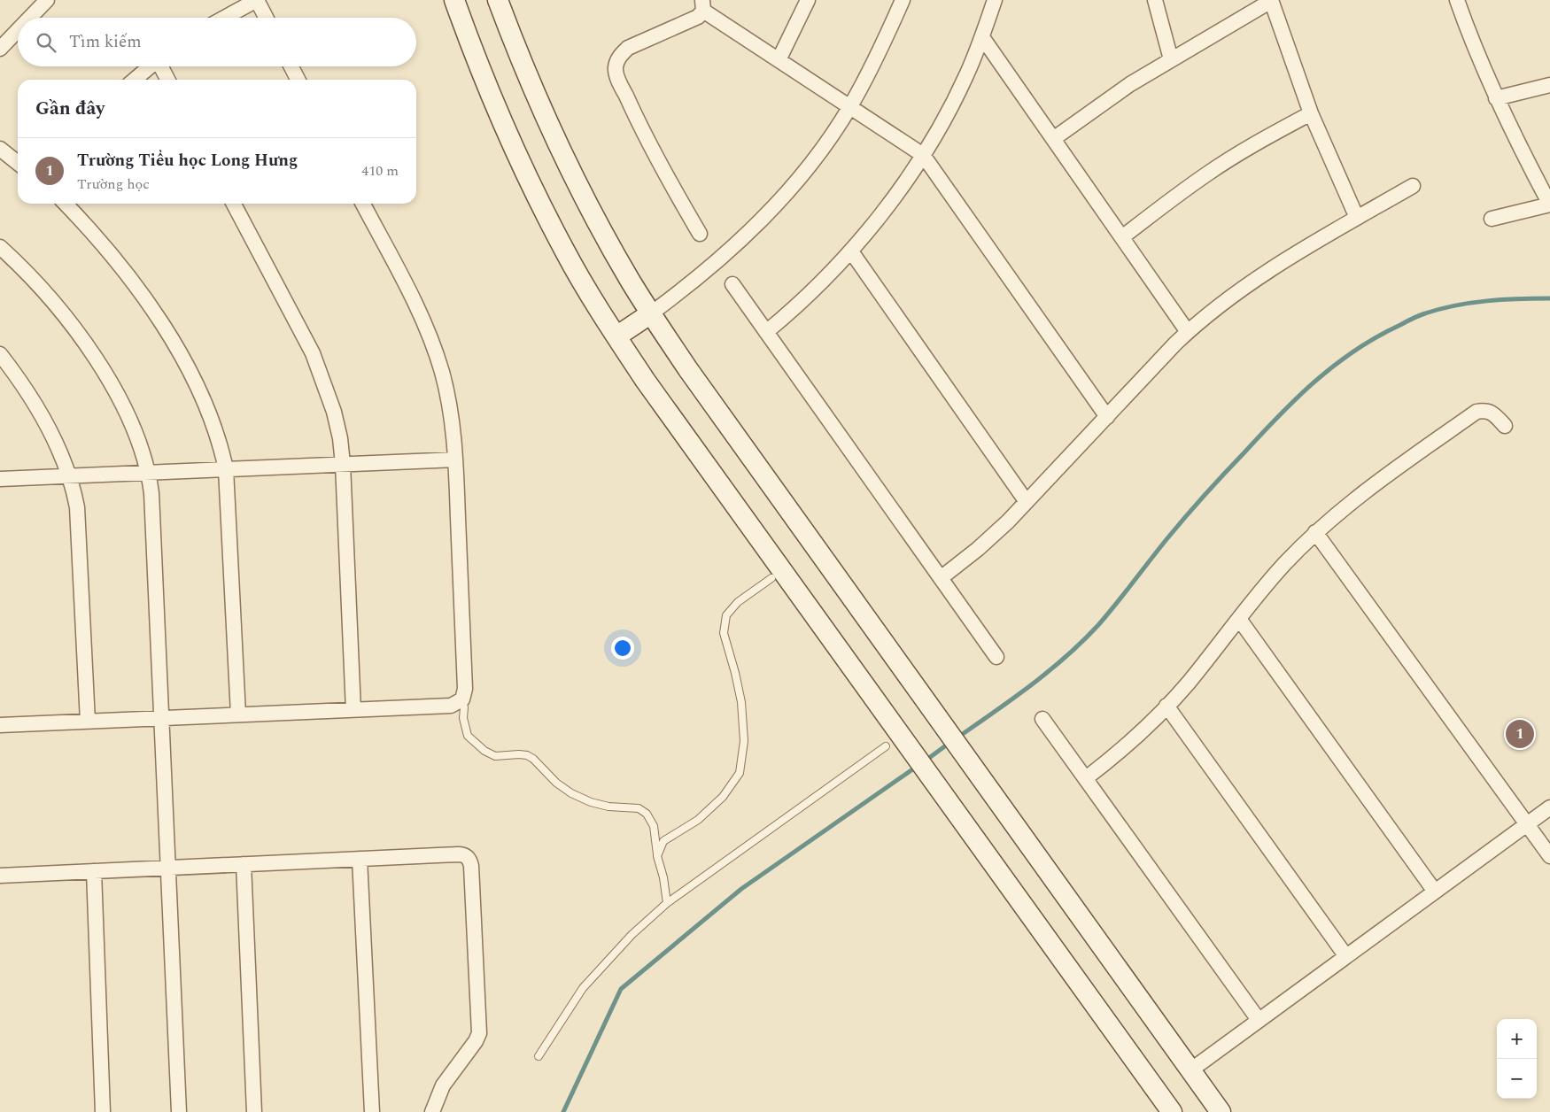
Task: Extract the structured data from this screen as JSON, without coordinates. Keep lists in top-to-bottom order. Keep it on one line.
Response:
{"page":{"search":"Tìm kiếm","heading":"Gần đây","list":[{"mark":"1","name":"Trường Tiểu học Long Hưng","note":"Trường học","value":"410 m"}],"pins":"1","map_buttons":["+","−"]}}
